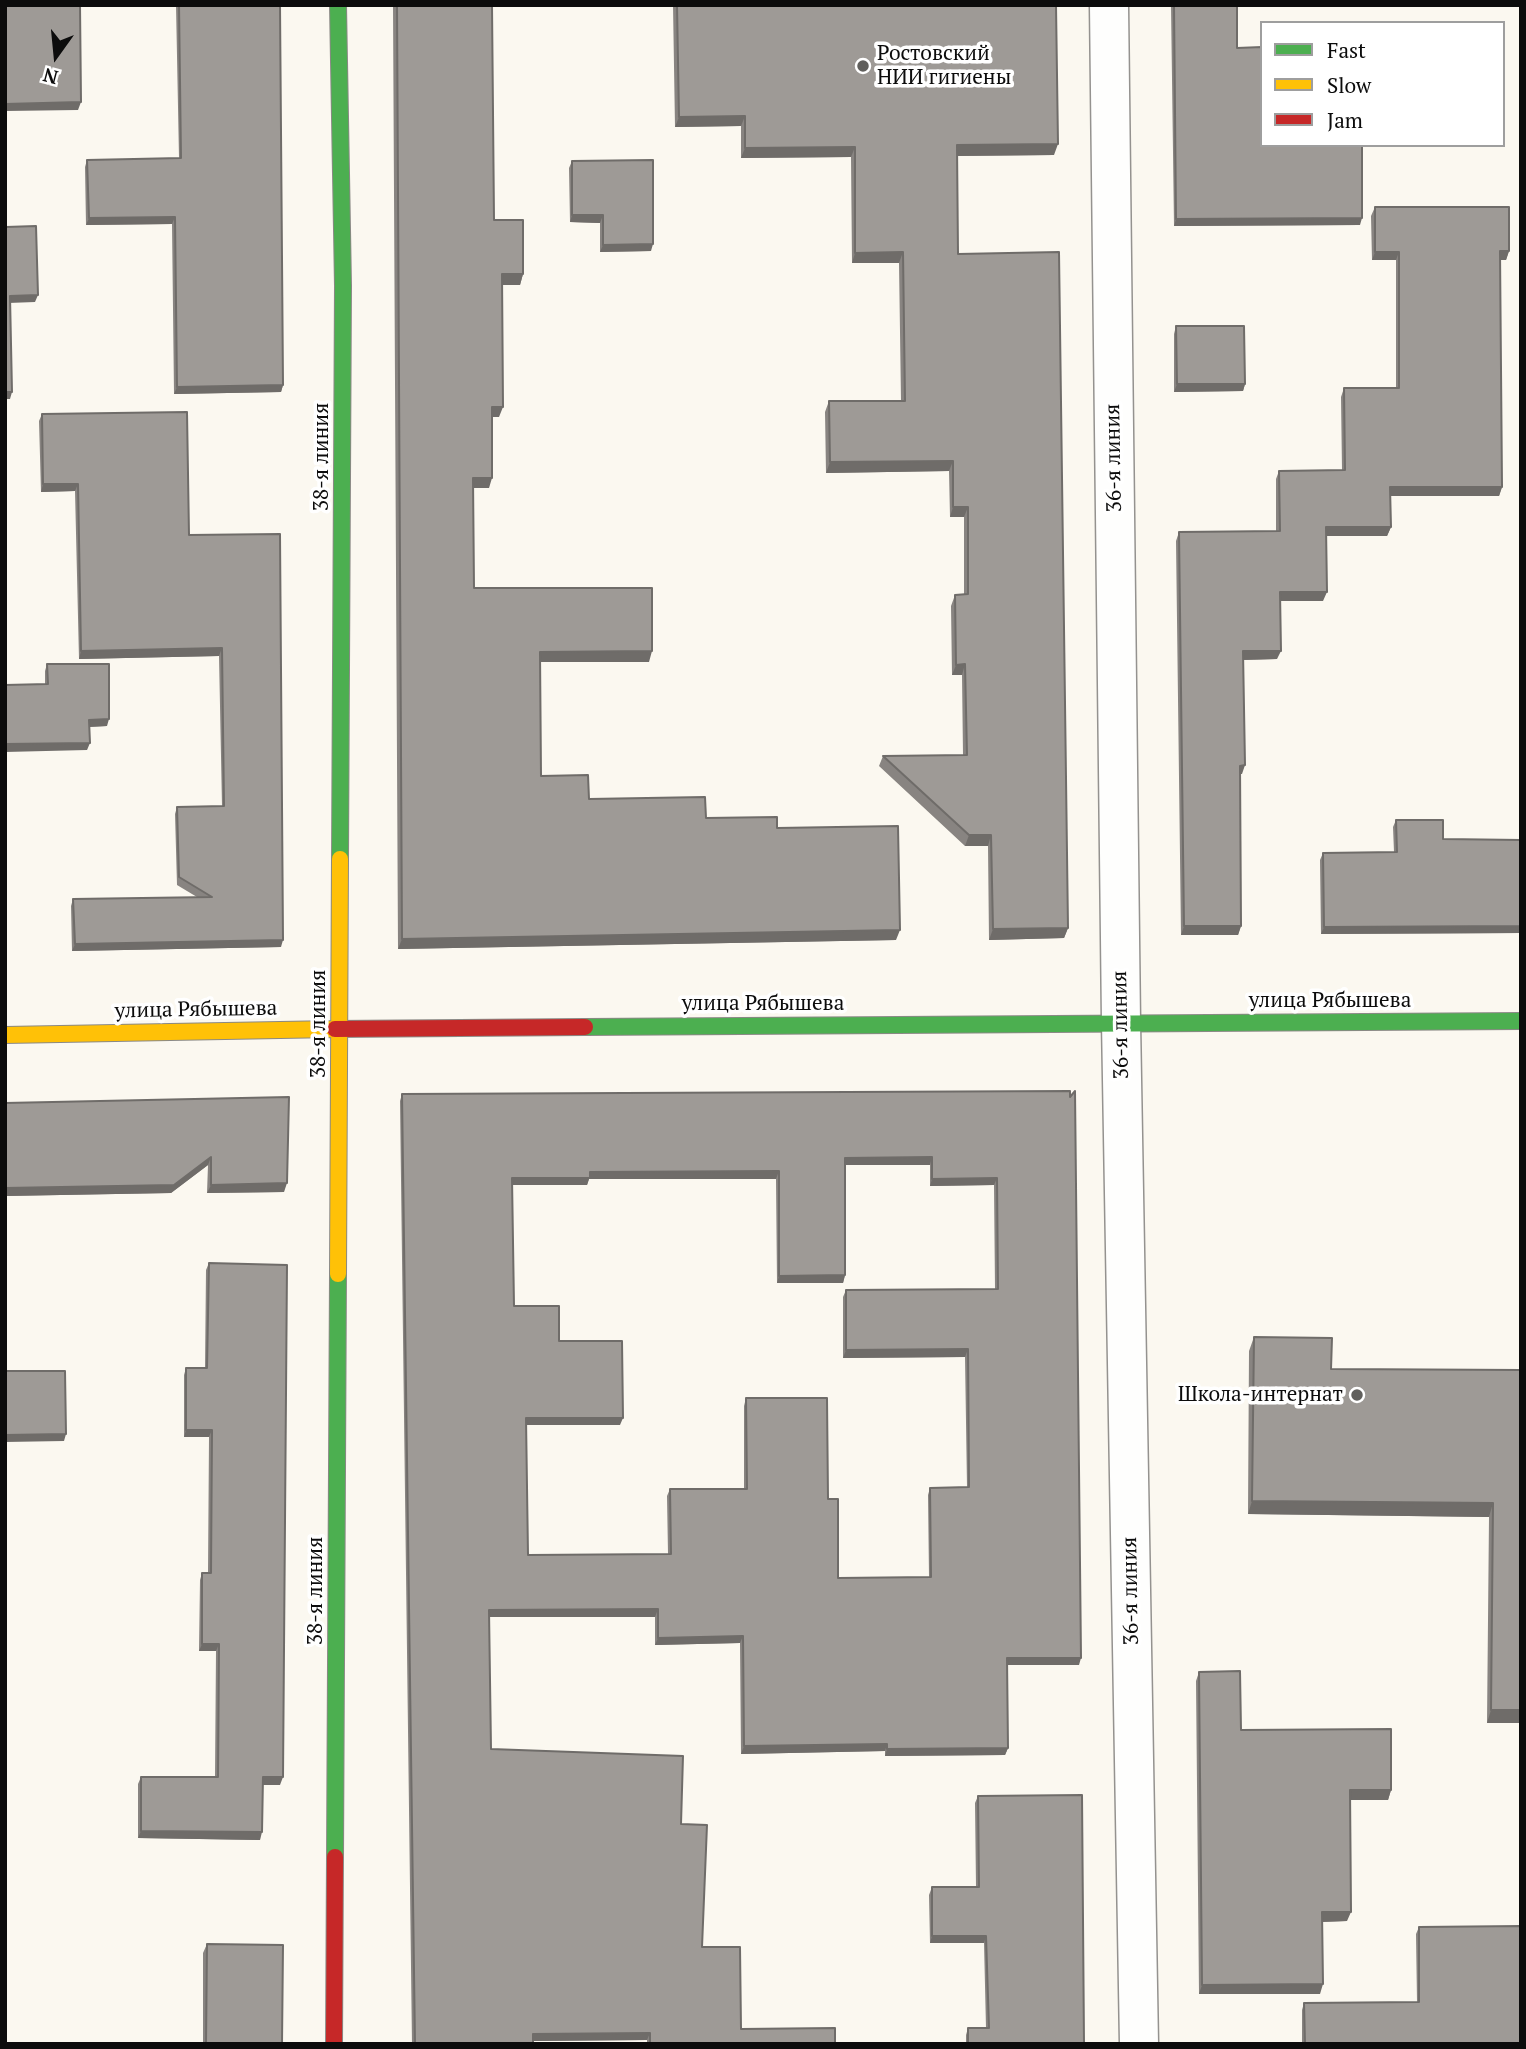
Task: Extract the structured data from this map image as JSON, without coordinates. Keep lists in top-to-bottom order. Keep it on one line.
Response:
{"streets":{"street":["38-я линия","36-я линия","улица Рябышева"]},"crossings":[["38-я линия","улица Рябышева"],["36-я линия","улица Рябышева"]],"places":["Ростовский НИИ гигиены","Школа-интернат"],"legend":["Fast","Slow","Jam"],"north":"bottom"}
